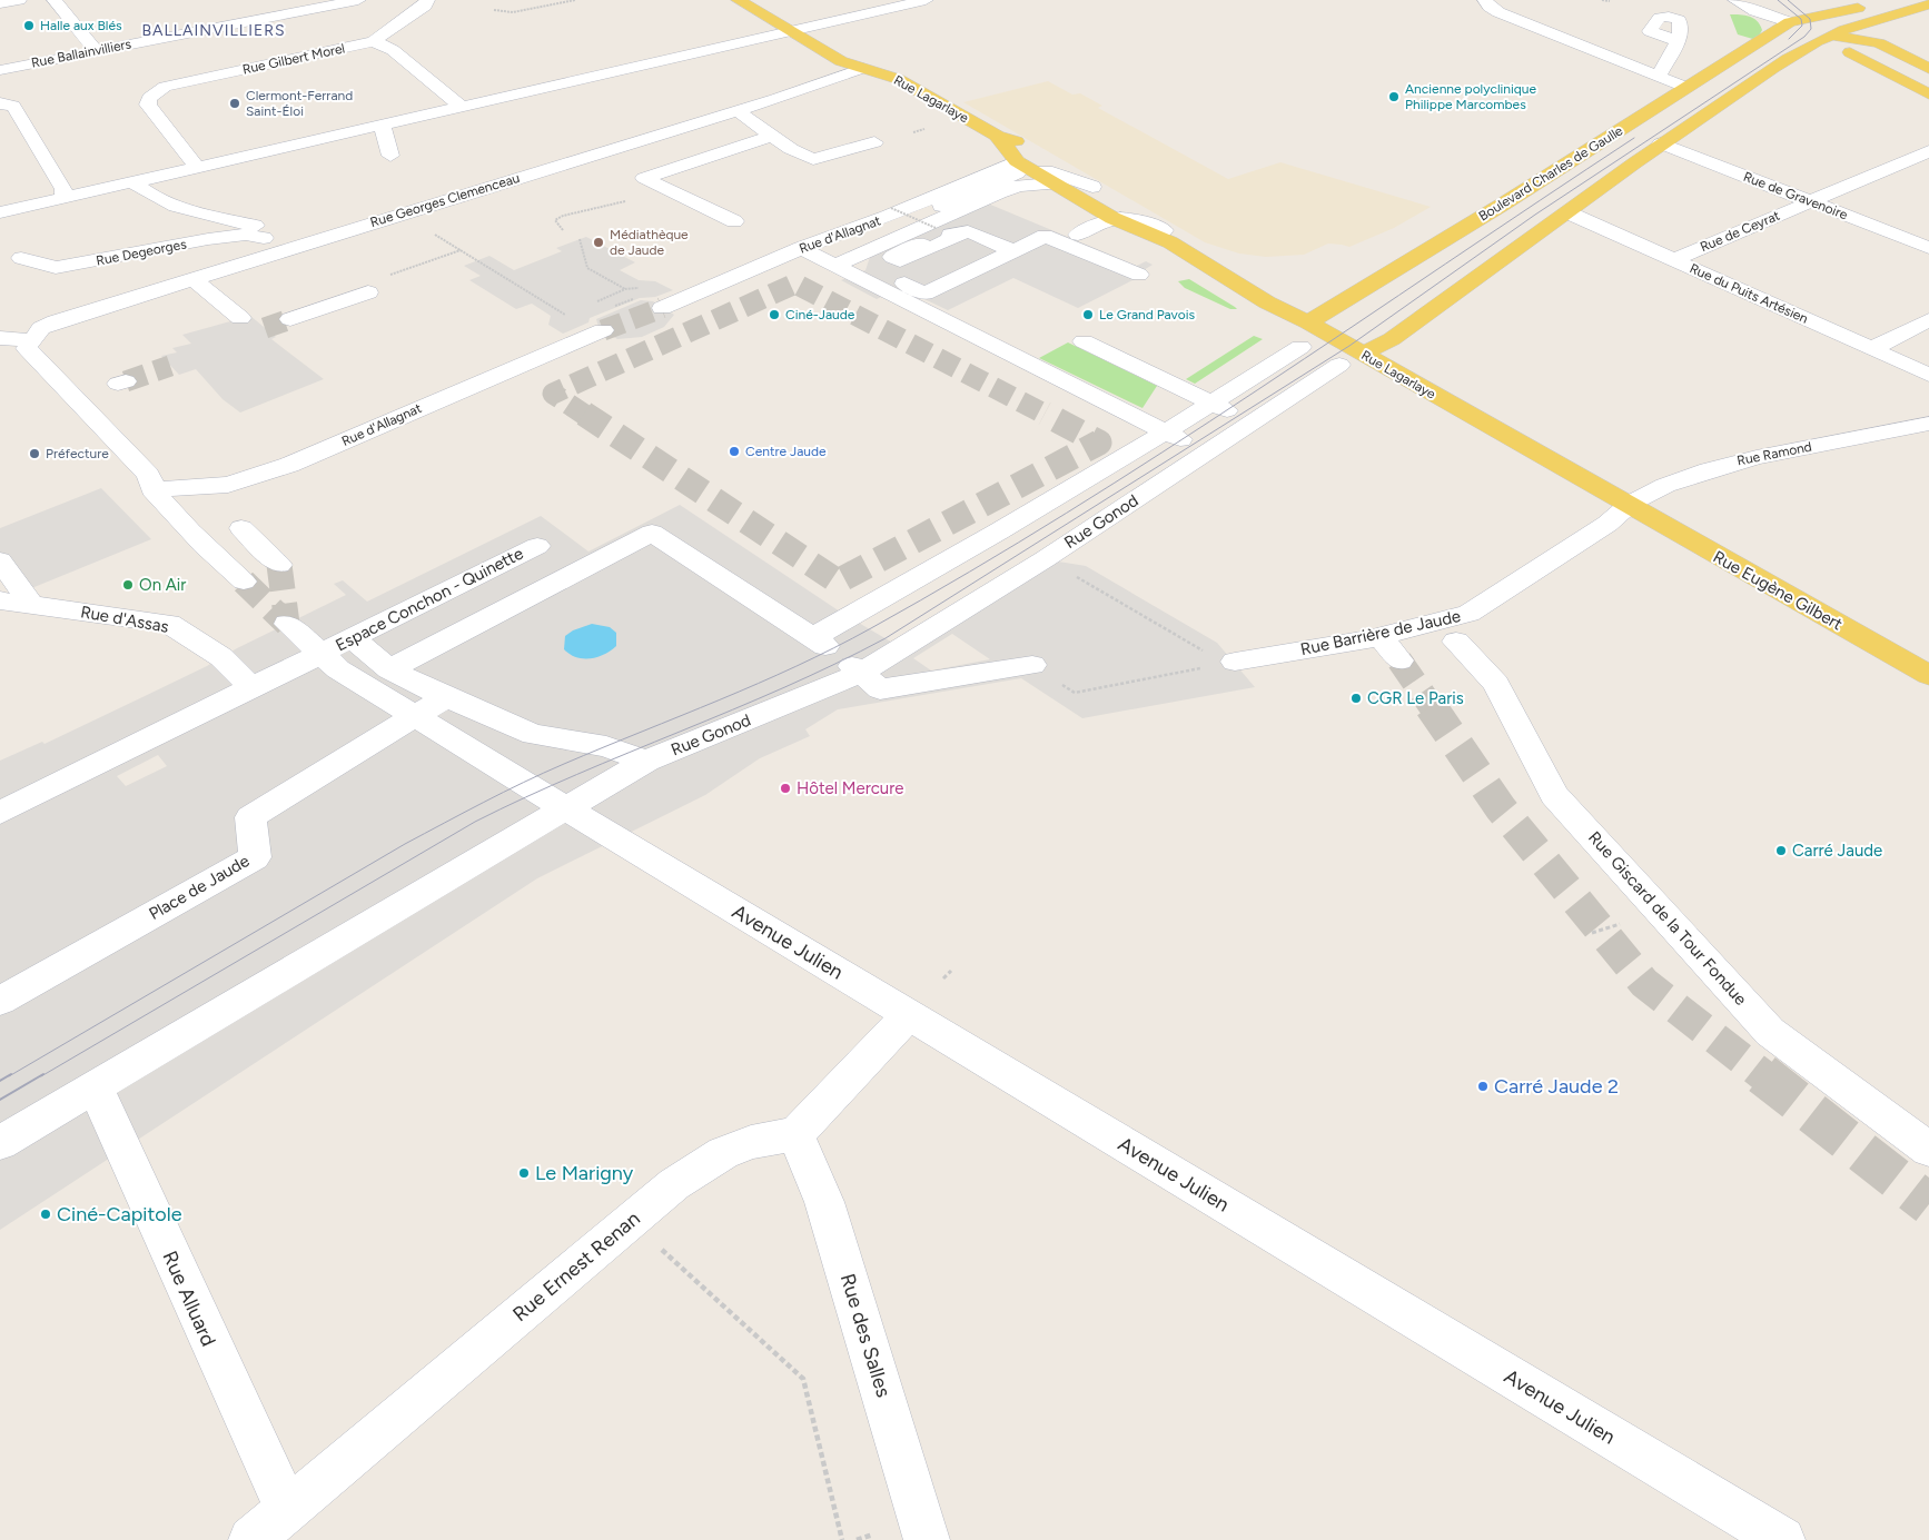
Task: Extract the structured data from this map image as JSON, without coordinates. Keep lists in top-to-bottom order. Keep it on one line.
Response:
{"streets":{"main road":["Rue Lagarlaye","Boulevard Charles de Gaulle","Rue Eugène Gilbert"],"street":["Rue Ballainvilliers","Rue Gilbert Morel","Rue de Gravenoire","Rue Georges Clemenceau","Rue de Ceyrat","Rue d'Allagnat","Rue Degeorges","Rue du Puits Artésien","Rue Ramond","Rue Gonod","Espace Conchon - Quinette","Rue d'Assas","Rue Barrière de Jaude","Place de Jaude","Rue Giscard de la Tour Fondue","Avenue Julien","Rue Ernest Renan","Rue Alluard","Rue des Salles"]},"crossings":[["Rue Lagarlaye","Boulevard Charles de Gaulle"],["Rue Lagarlaye","Rue Georges Clemenceau"],["Rue Lagarlaye","Rue d'Allagnat"],["Rue Lagarlaye","Rue Ramond"],["Rue Lagarlaye","Rue Eugène Gilbert"],["Rue Lagarlaye","Rue Barrière de Jaude"],["Rue de Gravenoire","Rue de Ceyrat"],["Rue de Ceyrat","Rue du Puits Artésien"],["Rue Ramond","Rue Eugène Gilbert"],["Rue Ramond","Rue Barrière de Jaude"],["Rue Gonod","Avenue Julien"],["Rue Gonod","Rue Alluard"],["Rue Eugène Gilbert","Rue Barrière de Jaude"],["Rue Ernest Renan","Rue Alluard"],["Rue Ernest Renan","Rue des Salles"]],"districts":["BALLAINVILLIERS"],"places":["Halle aux Blés","Ancienne polyclinique Philippe Marcombes","Clermont-Ferrand Saint-Éloi","Médiathèque de Jaude","Ciné-Jaude","Le Grand Pavois","Centre Jaude","Préfecture","On Air","CGR Le Paris","Hôtel Mercure","Carré Jaude","Carré Jaude 2","Le Marigny","Ciné-Capitole"]}
